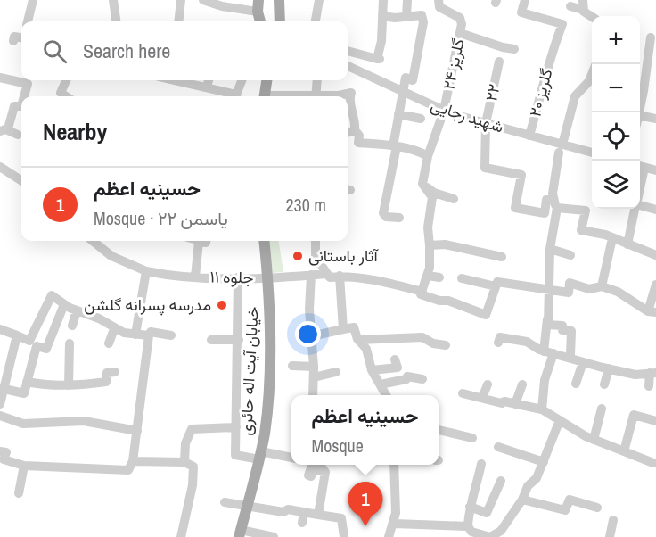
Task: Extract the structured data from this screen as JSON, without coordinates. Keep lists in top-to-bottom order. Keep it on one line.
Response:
{"streets":{"main road":["خیابان آیت اله حائری"],"street":["گلریز ۲۴","۲۲","گلریز ۲۰","شهید رجایی","جلوه ۱۱"]},"crossings":[["گلریز ۲۴","شهید رجایی"],["۲۲","شهید رجایی"],["گلریز ۲۰","شهید رجایی"],["جلوه ۱۱","خیابان آیت اله حائری"]],"places":["آثار باستانی","مدرسه پسرانه گلشن"],"page":{"map_buttons":["+","−"],"search":"Search here","heading":"Nearby","list":[{"mark":"1","name":"حسینیه اعظم","note":"Mosque · یاسمن ۲۲","value":"230 m"}],"popup":["حسینیه اعظم","Mosque"],"pins":"1"}}
